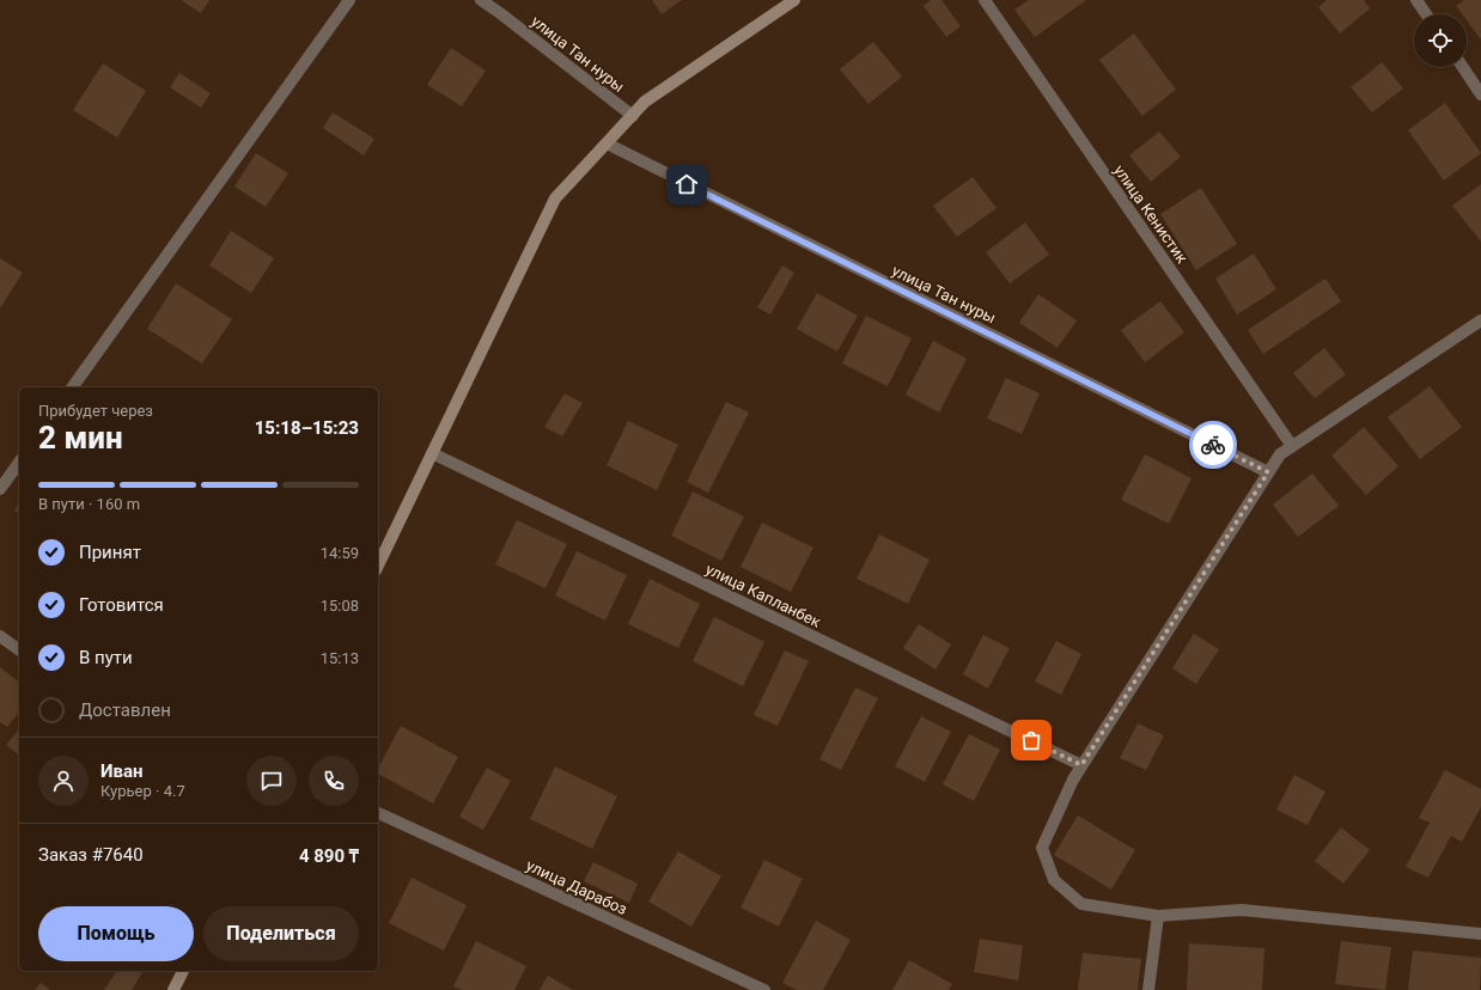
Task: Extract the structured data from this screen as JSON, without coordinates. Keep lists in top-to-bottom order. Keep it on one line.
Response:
{"streets":{"street":["улица Тан нуры","улица Кенистик","улица Капланбек","улица Дарабоз"]},"page":{"heading":["2 мин","Прибудет через","15:18–15:23"],"panel":["Иван","Курьер · 4.7","Заказ #7640","4 890 ₸"],"bar":"В пути · 160 m","list":[["Принят","14:59"],["Готовится","15:08"],["В пути","15:13"],"Доставлен"],"buttons":["Помощь","Поделиться"]}}
